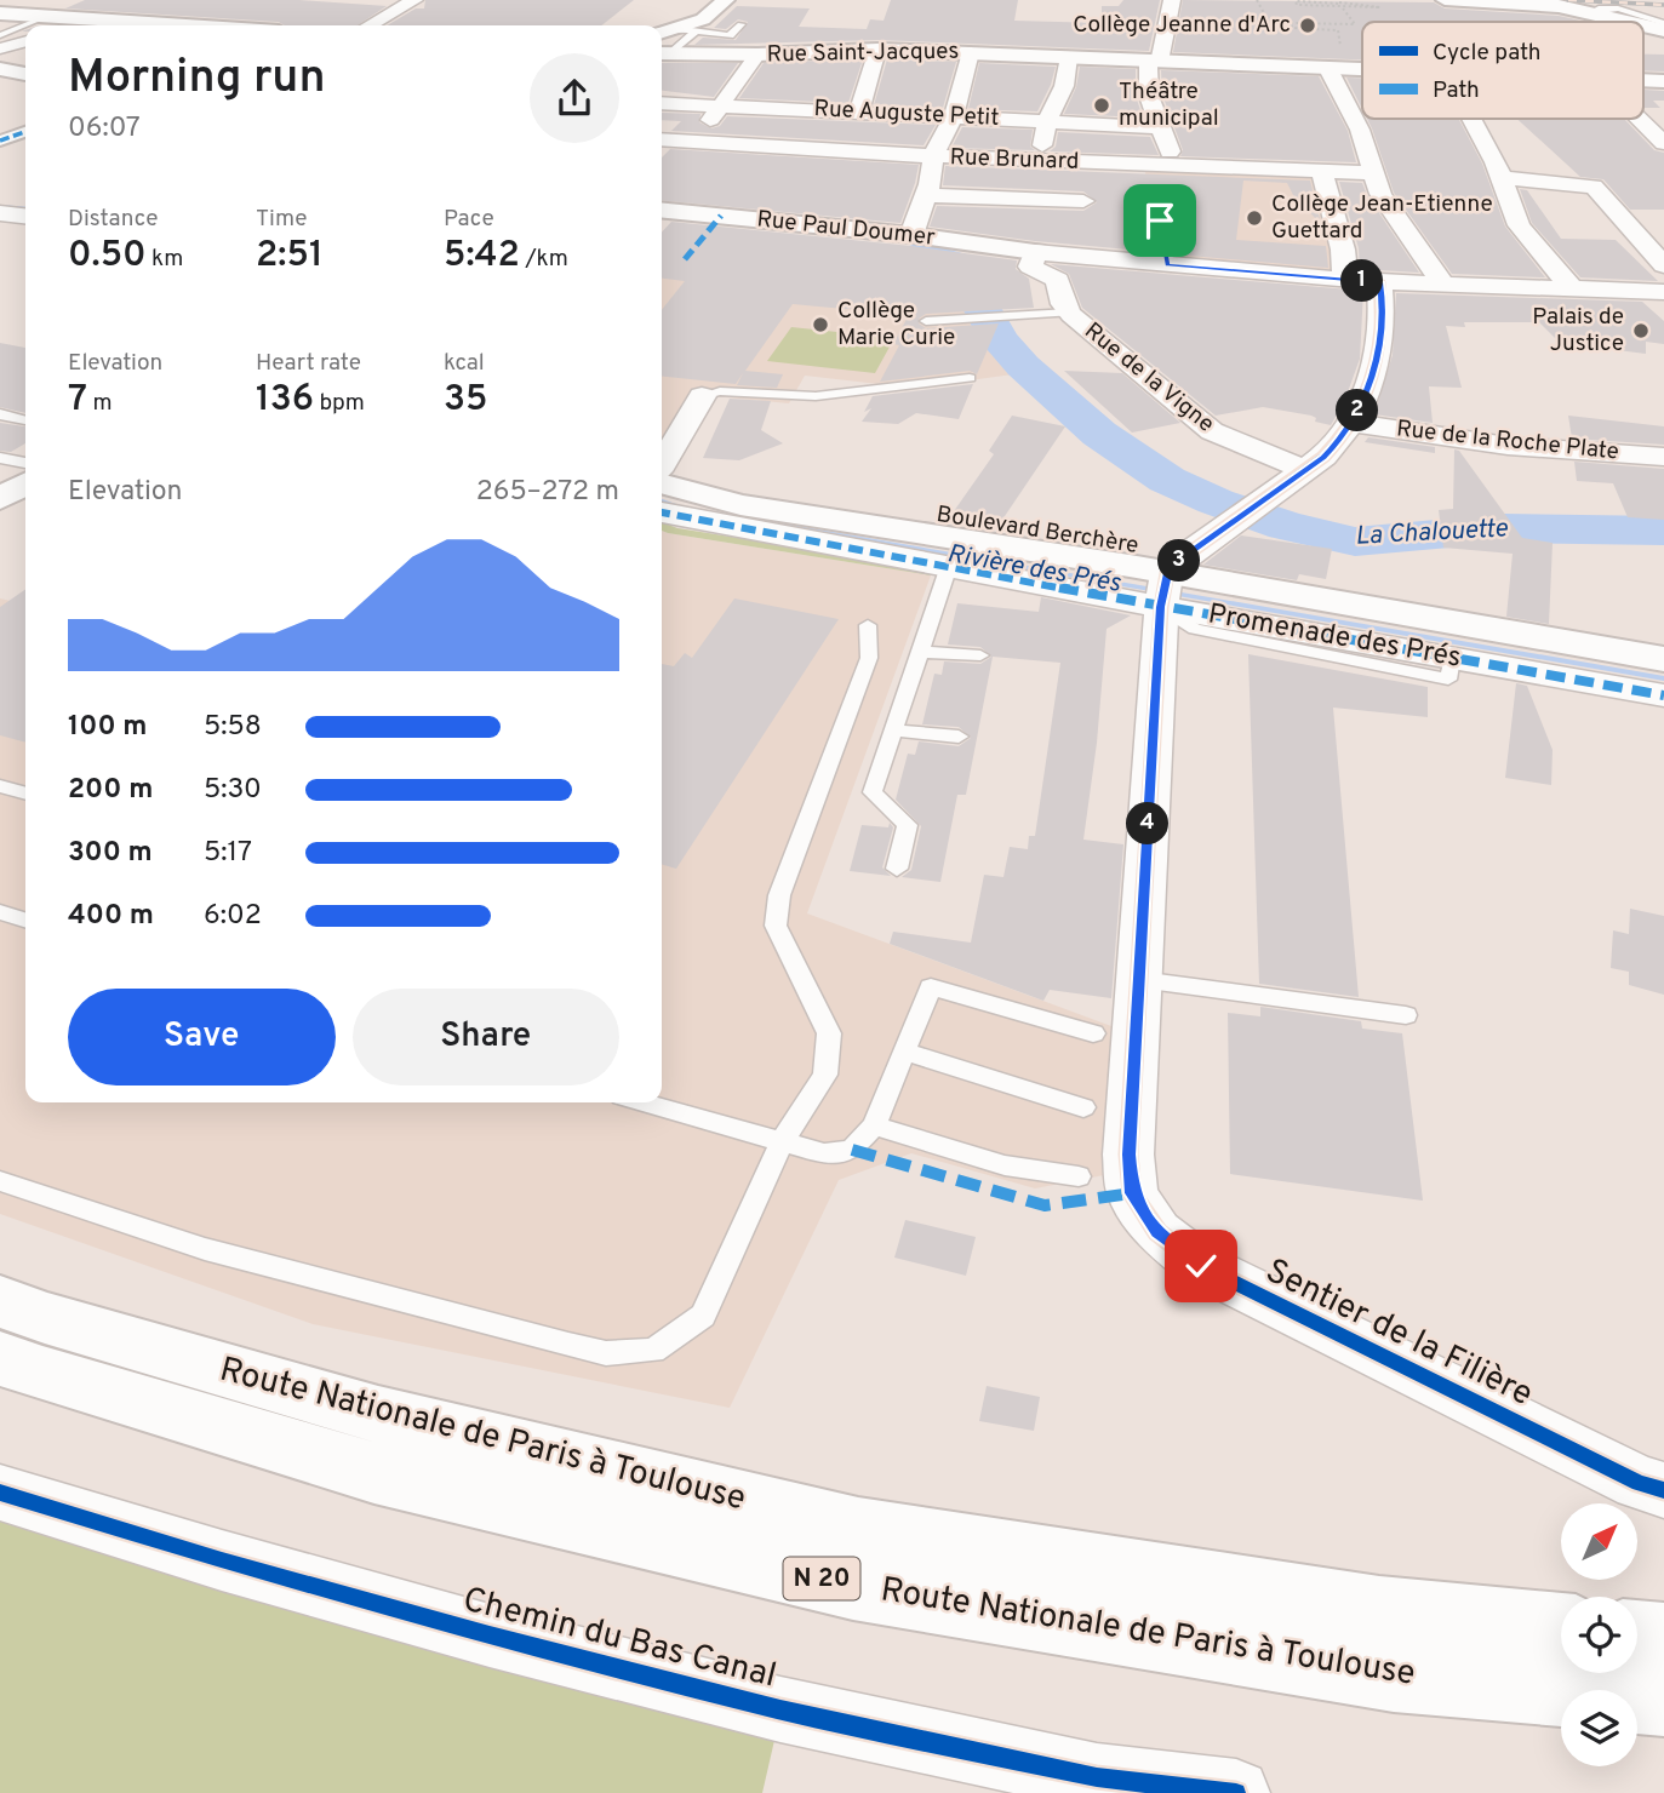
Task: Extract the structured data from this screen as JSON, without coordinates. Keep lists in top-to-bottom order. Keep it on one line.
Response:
{"streets":{"main road":["Rue Saint-Jacques","Rue Paul Doumer","Boulevard Berchère","Route Nationale de Paris à Toulouse","N 20"],"street":["Rue Auguste Petit","Rue Brunard","Rue de la Vigne","Rue de la Roche Plate","Promenade des Prés","Sentier de la Filière","Chemin du Bas Canal"]},"crossings":[["Rue Paul Doumer","Rue de la Vigne"],["Boulevard Berchère","Promenade des Prés"]],"water":["La Chalouette","Rivière des Prés"],"places":["Collège Jeanne d'Arc","Théâtre municipal","Collège Jean-Etienne Guettard","Collège Marie Curie","Palais de Justice"],"legend":["Cycle path","Path"],"north":"top right","page":{"heading":["Morning run","06:07"],"stats":[["Distance","0.50 km"],["Time","2:51"],["Pace","5:42 /km"],["Elevation","7 m"],["Heart rate","136 bpm"],["kcal","35"]],"pins":["1","2","3","4"],"chart":["Elevation","265–272 m"],"list":[{"name":"100 m","note":"5:58"},{"name":"200 m","note":"5:30"},{"name":"300 m","note":"5:17"},{"name":"400 m","note":"6:02"}],"buttons":["Save","Share"]}}
